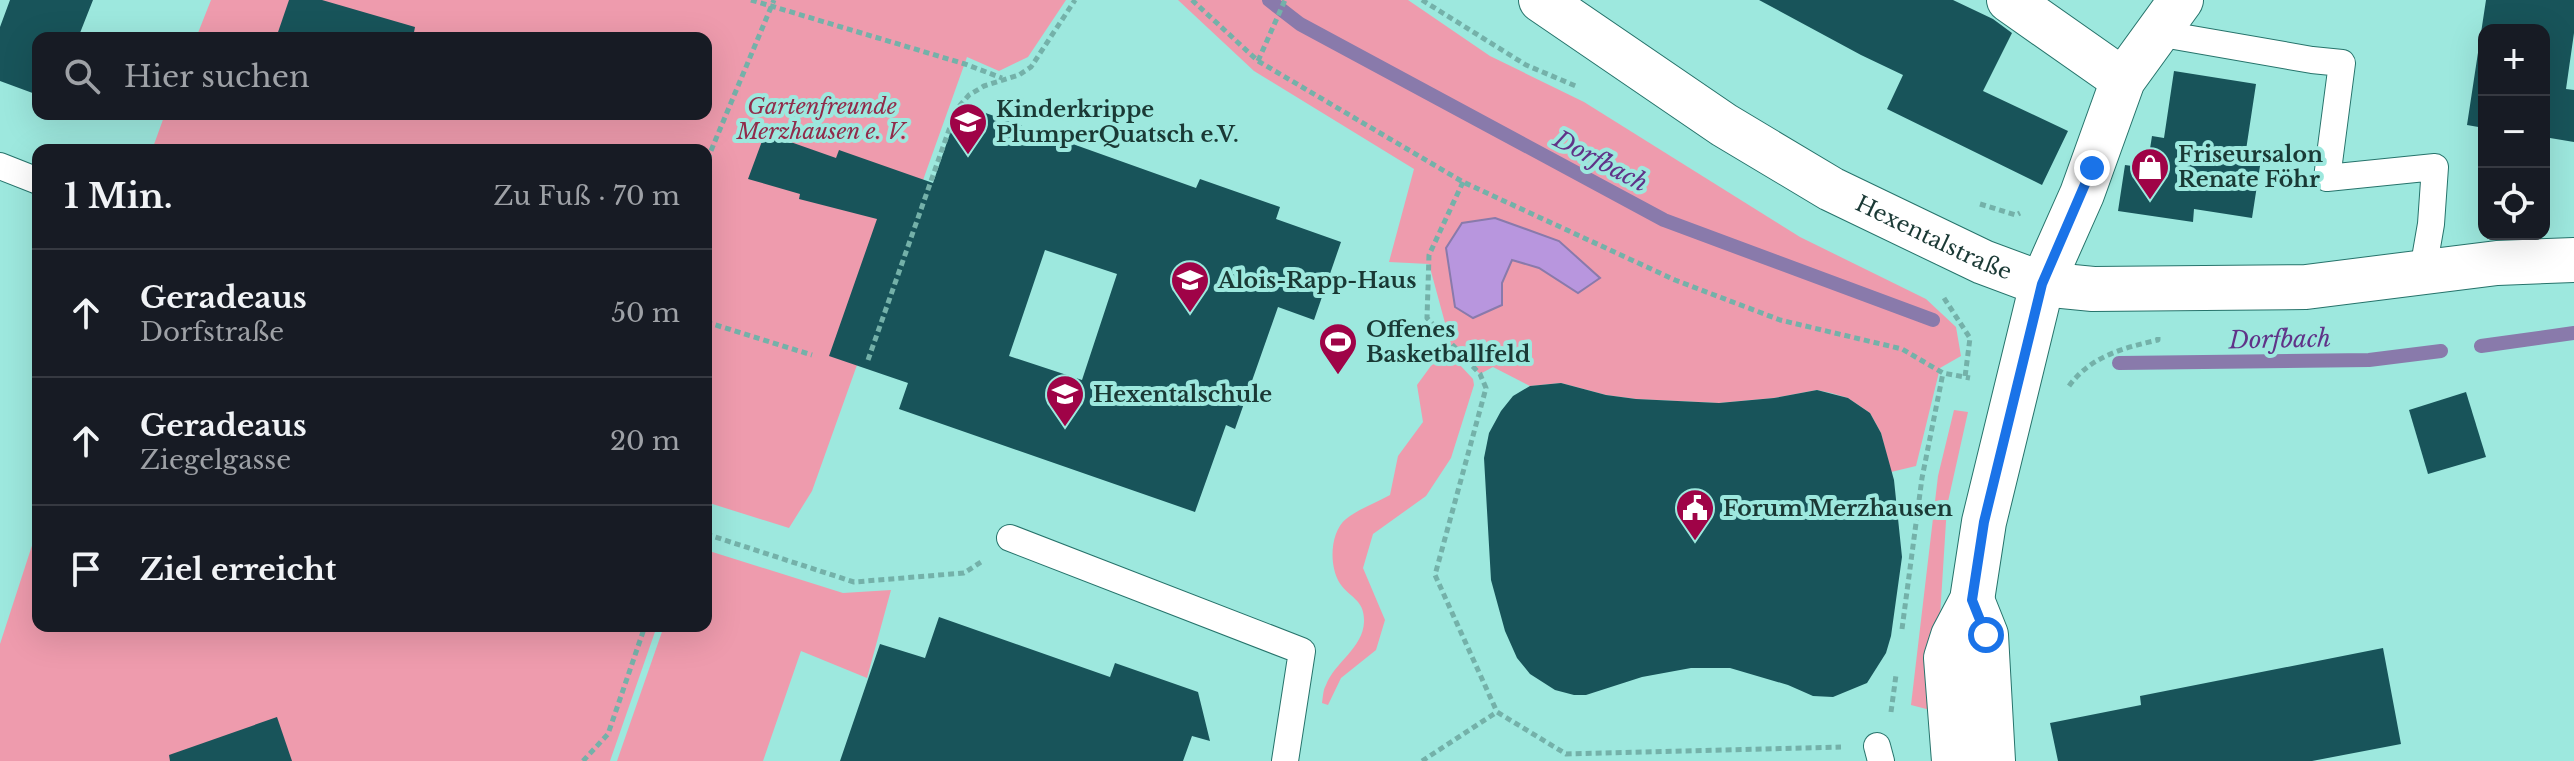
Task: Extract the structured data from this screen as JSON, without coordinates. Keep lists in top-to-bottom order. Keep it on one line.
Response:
{"streets":{"main road":["Hexentalstraße"]},"water":["Dorfbach"],"parks":["Gartenfreunde Merzhausen e. V."],"places":{"school or university":["Kinderkrippe PlumperQuatsch e.V.","Alois-Rapp-Haus","Hexentalschule"],"shop":["Friseursalon Renate Föhr"],"sports":["Offenes Basketballfeld"],"public building":["Forum Merzhausen"]},"page":{"map_buttons":["+","−"],"search":"Hier suchen","heading":["1 Min.","Zu Fuß · 70 m"],"list":[["Geradeaus","Dorfstraße","50 m"],["Geradeaus","Ziegelgasse","20 m"],"Ziel erreicht"]}}
